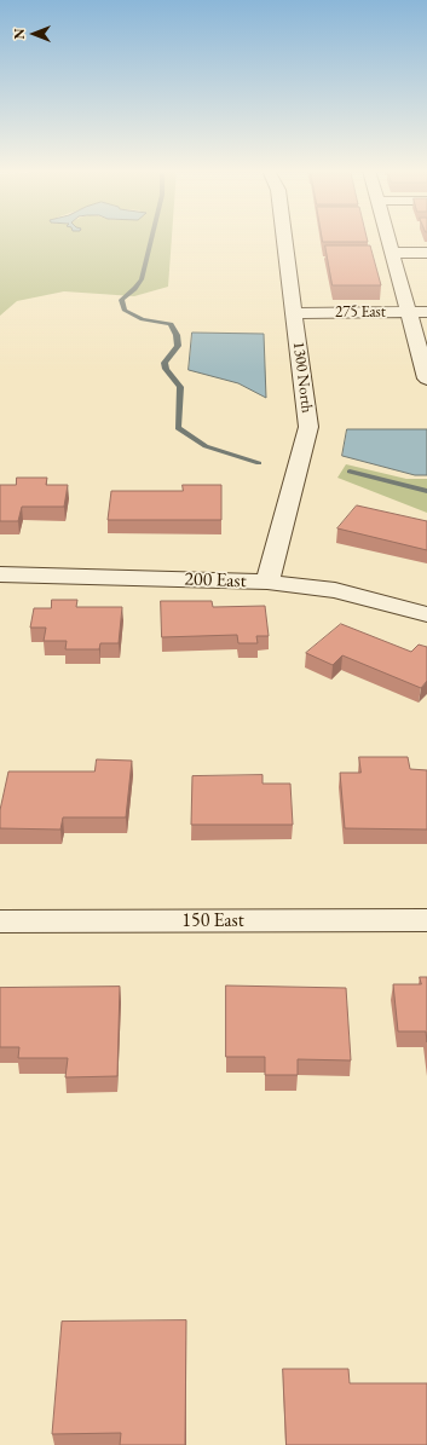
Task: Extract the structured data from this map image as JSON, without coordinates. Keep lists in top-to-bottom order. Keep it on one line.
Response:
{"streets":{"street":["275 East","1300 North","200 East","150 East"]},"crossings":[["275 East","1300 North"],["1300 North","200 East"]],"north":"left"}
